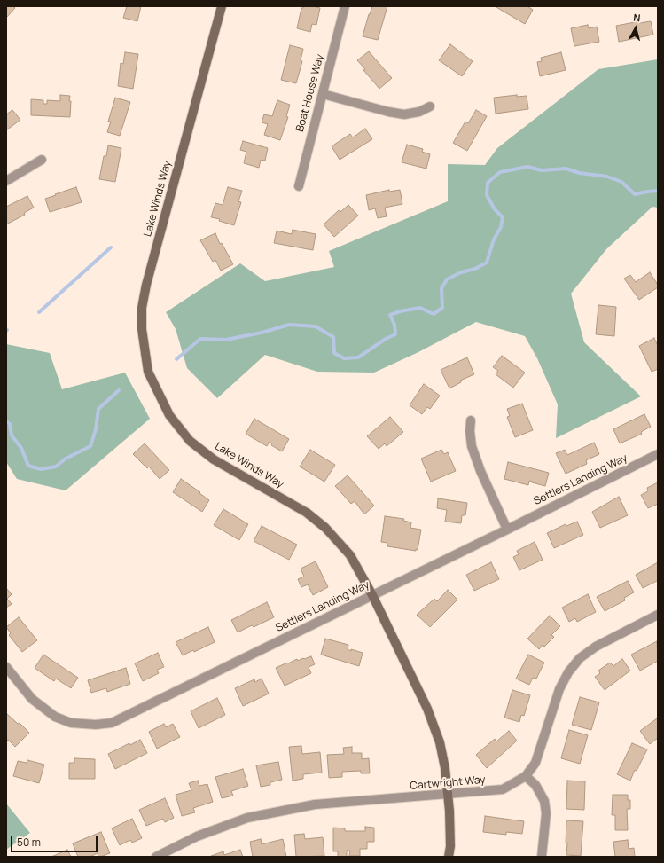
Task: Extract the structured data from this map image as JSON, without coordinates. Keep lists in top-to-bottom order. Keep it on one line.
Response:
{"streets":{"street":["Boat House Way","Lake Winds Way","Settlers Landing Way","Cartwright Way"]},"crossings":[["Lake Winds Way","Settlers Landing Way"],["Lake Winds Way","Cartwright Way"]],"scale_bar":"50 m","north":"top"}
